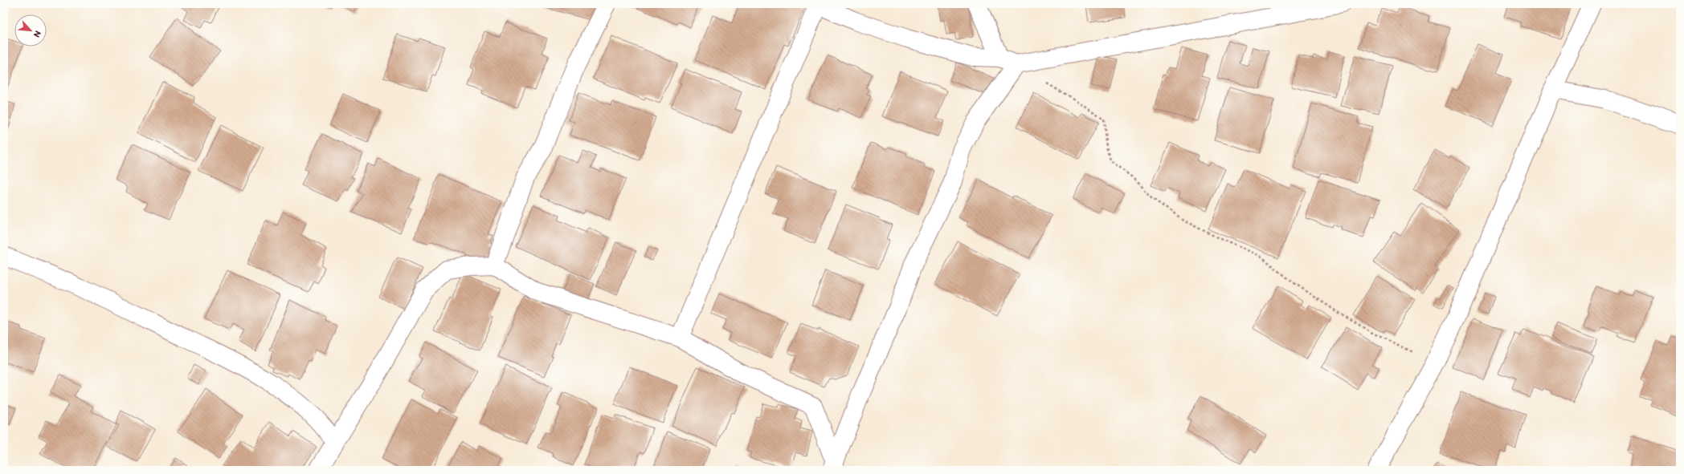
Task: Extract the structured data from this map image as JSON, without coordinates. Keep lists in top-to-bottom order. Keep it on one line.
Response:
{"north":"bottom right"}
